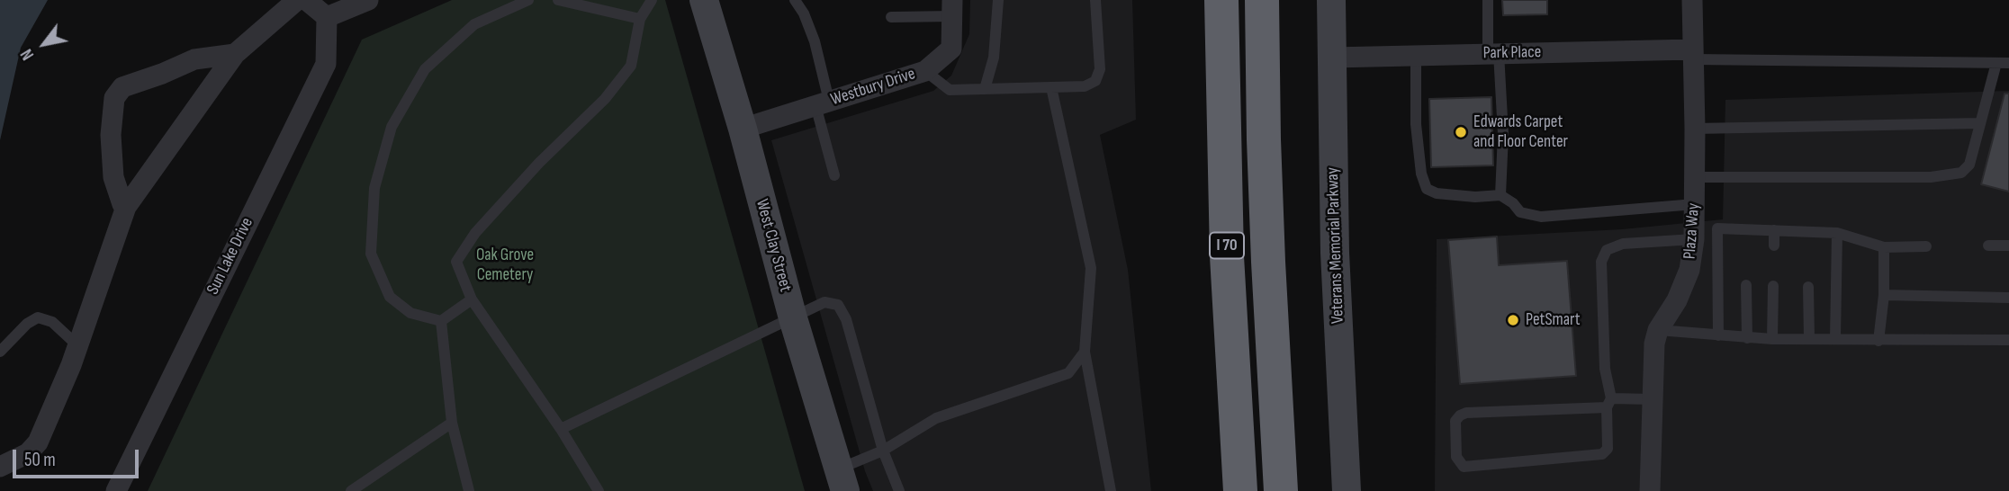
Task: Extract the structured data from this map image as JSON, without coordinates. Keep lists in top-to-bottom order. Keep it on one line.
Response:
{"streets":{"highway":["I 70"],"main road":["West Clay Street","Veterans Memorial Parkway"],"street":["Park Place","Westbury Drive","Plaza Way","Sun Lake Drive"]},"crossings":[["Park Place","Plaza Way"],["Park Place","Veterans Memorial Parkway"],["Westbury Drive","West Clay Street"]],"parks":["Oak Grove Cemetery"],"places":["Edwards Carpet and Floor Center","PetSmart"],"scale_bar":"50 m","north":"bottom left"}
